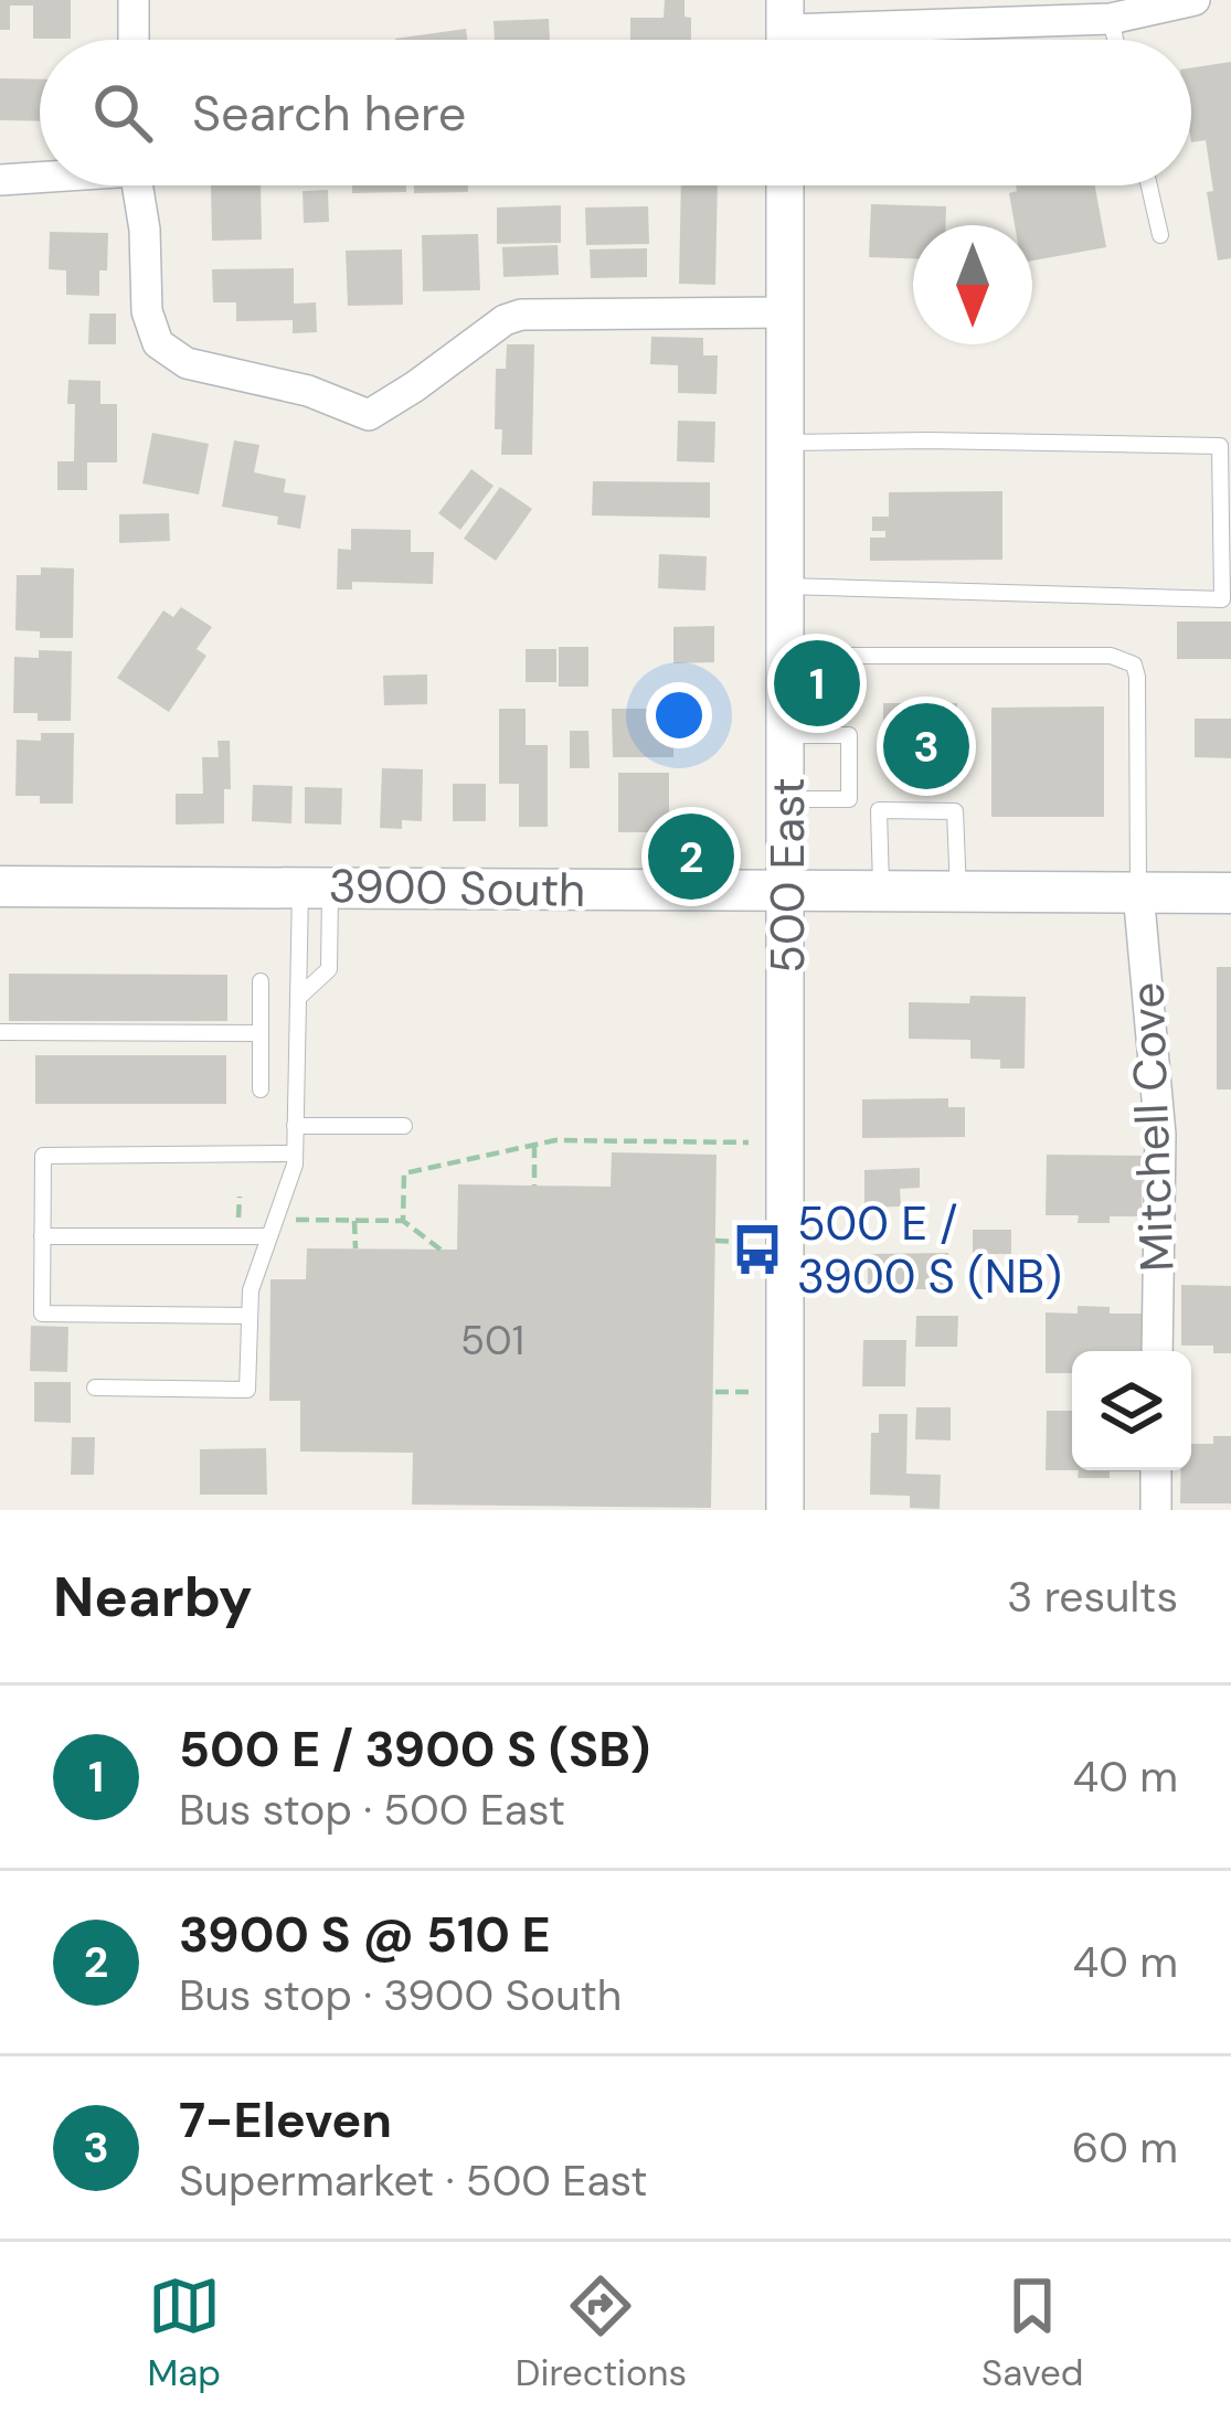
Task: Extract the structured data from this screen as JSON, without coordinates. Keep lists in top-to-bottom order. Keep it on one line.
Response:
{"streets":{"main road":["3900 South"],"street":["500 East","Mitchell Cove"]},"crossings":[["500 East","3900 South"],["3900 South","Mitchell Cove"]],"places":{"bus stop":["500 E / 3900 S (NB)"]},"house_numbers":["501"],"north":"bottom","page":{"search":"Search here","pins":["1","3","2"],"heading":["Nearby","3 results"],"list":[{"mark":"1","name":"500 E / 3900 S (SB)","note":"Bus stop · 500 East","value":"40 m"},{"mark":"2","name":"3900 S @ 510 E","note":"Bus stop · 3900 South","value":"40 m"},{"mark":"3","name":"7-Eleven","note":"Supermarket · 500 East","value":"60 m"}],"nav":["Map","Directions","Saved"]}}
